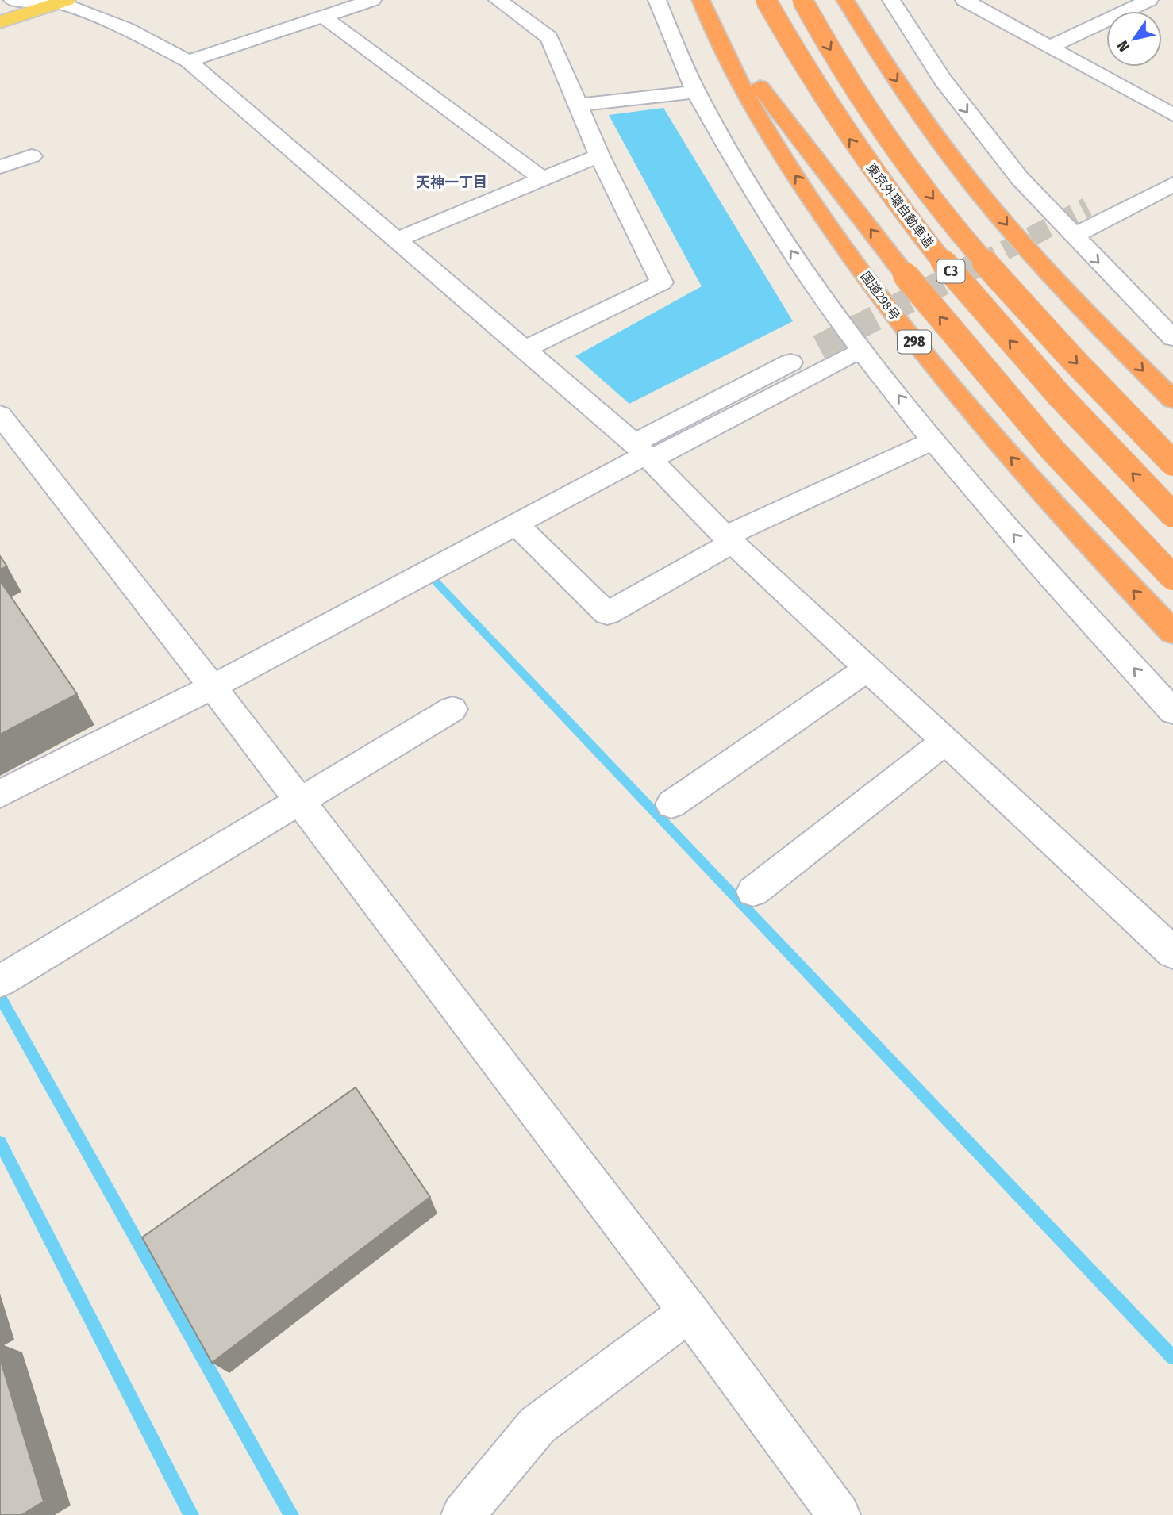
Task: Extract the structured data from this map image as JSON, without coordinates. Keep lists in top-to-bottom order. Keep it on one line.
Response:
{"streets":{"highway":["東京外環自動車道","C3","国道298号","298"]},"crossings":[["国道298号","298"]],"districts":["天神一丁目"],"north":"bottom left"}
